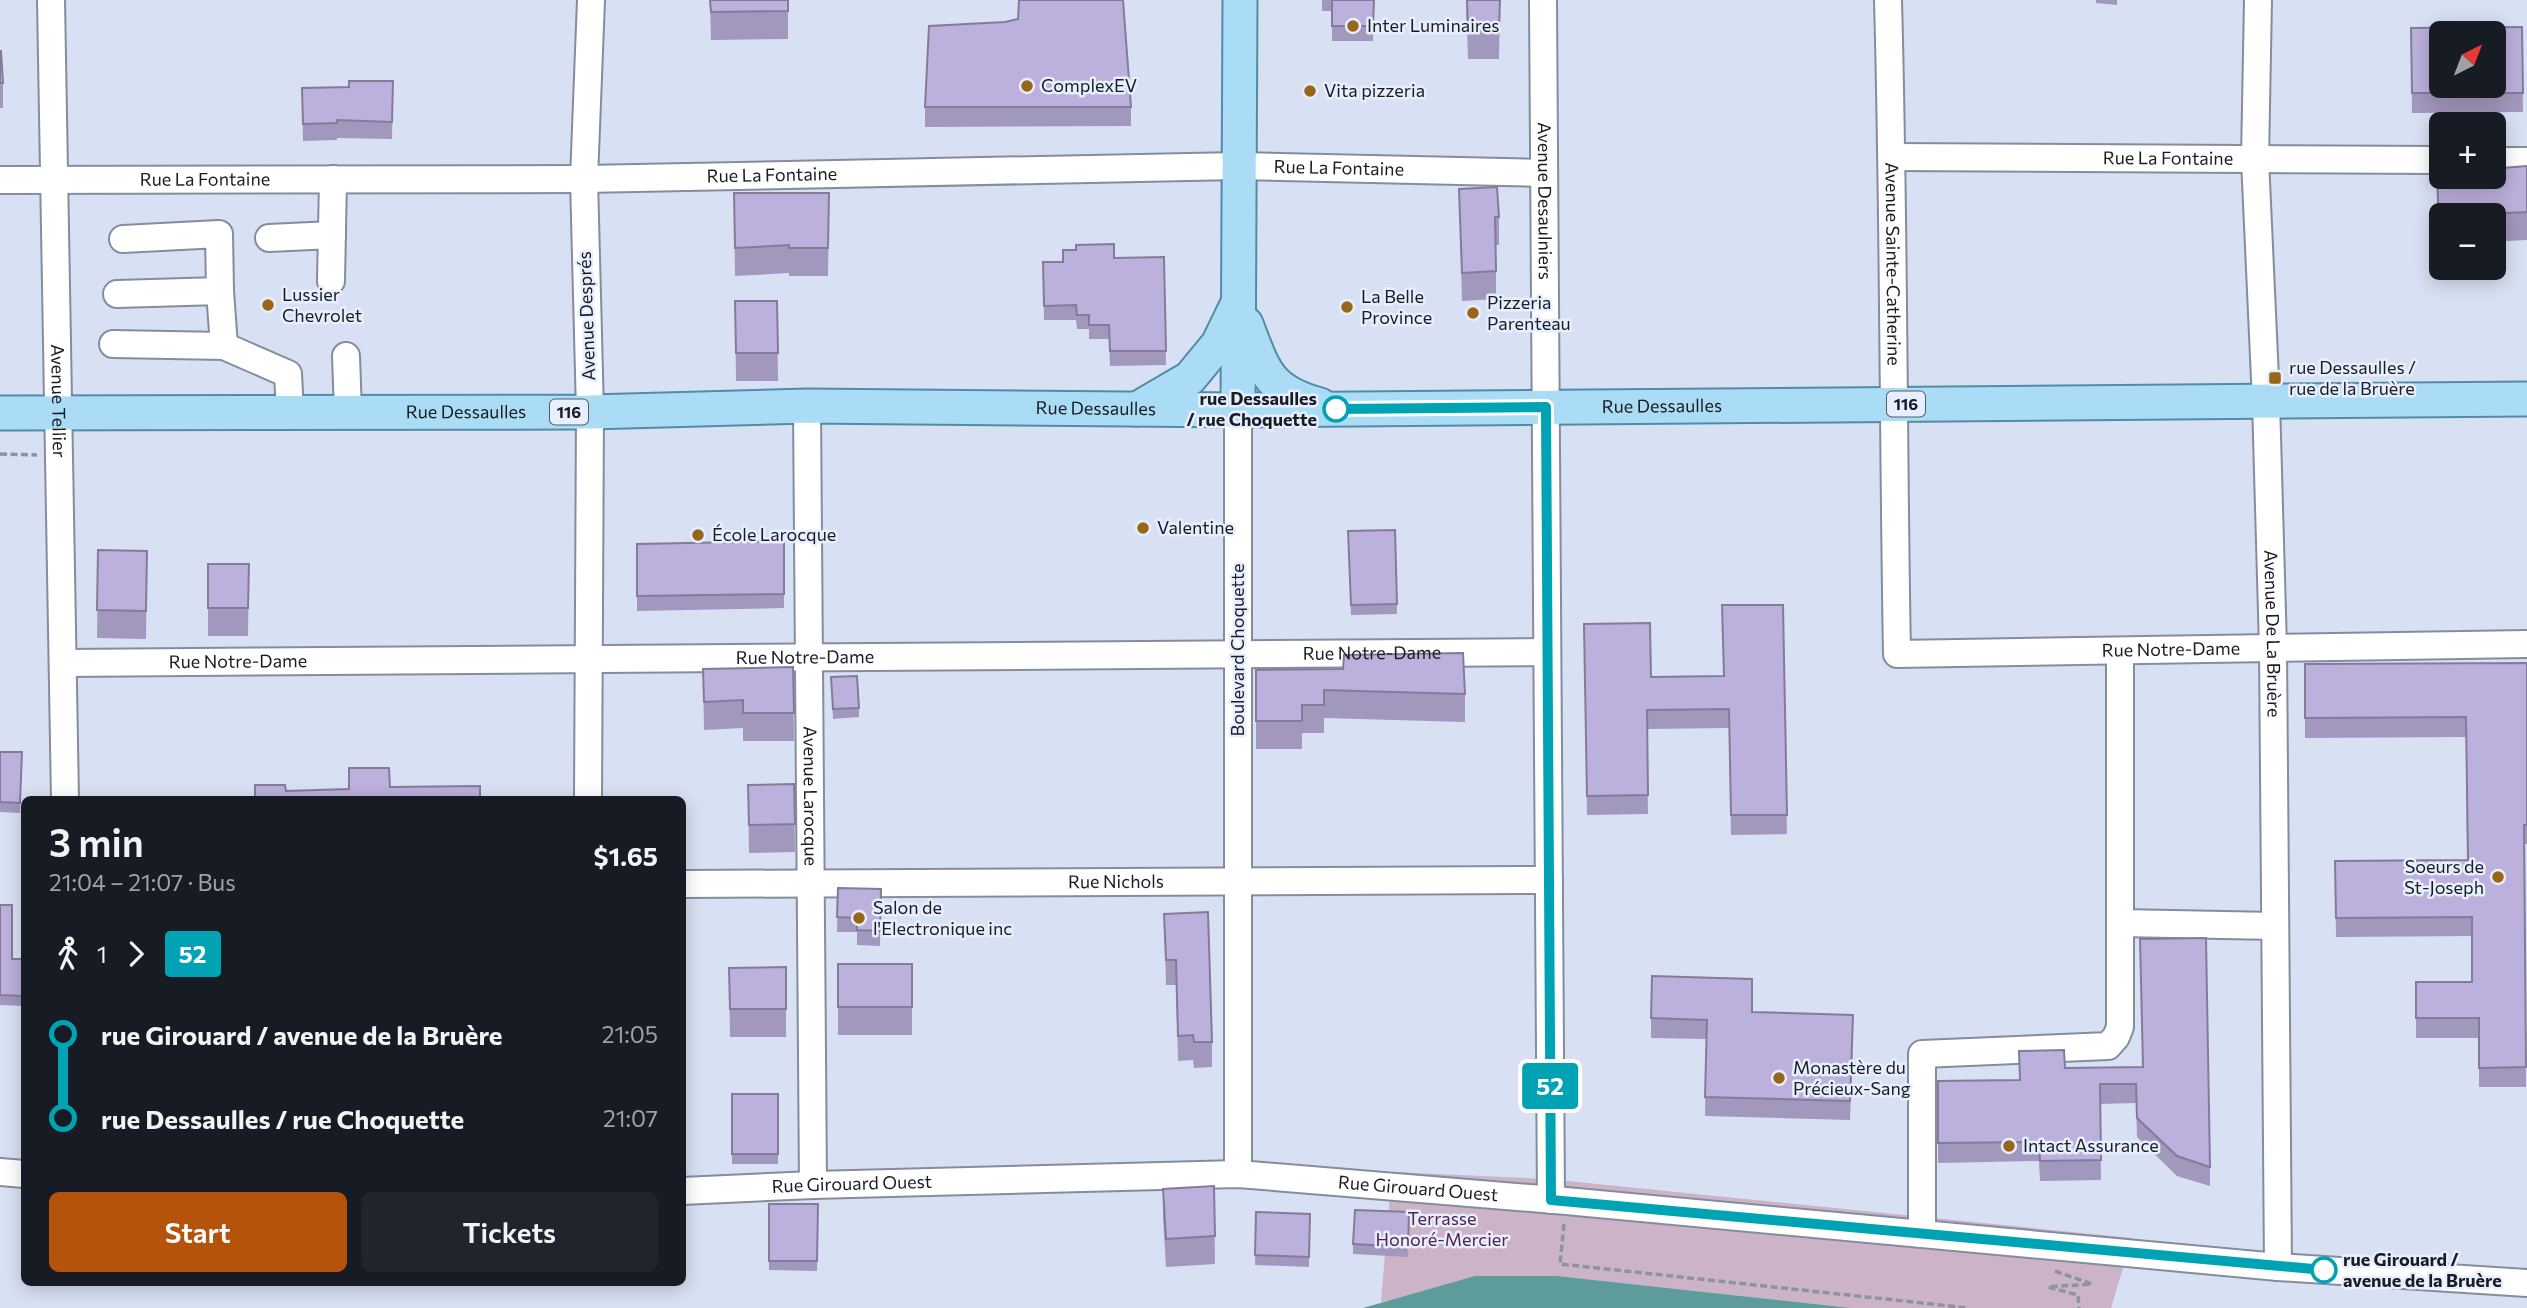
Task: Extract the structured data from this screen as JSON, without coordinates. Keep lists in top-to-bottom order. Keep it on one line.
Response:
{"streets":{"main road":["116","Rue Dessaulles","Boulevard Choquette"],"street":["Rue La Fontaine","Avenue Desaulniers","Avenue Sainte-Catherine","Avenue Després","Avenue Tellier","Avenue De La Bruère","Rue Notre-Dame","Avenue Larocque","Rue Nichols","Rue Girouard Ouest"]},"crossings":[["Rue La Fontaine","Avenue Desaulniers"],["Rue La Fontaine","Avenue Sainte-Catherine"],["Rue La Fontaine","Avenue Després"],["Rue La Fontaine","Avenue Tellier"],["Rue La Fontaine","Avenue De La Bruère"],["Rue La Fontaine","Boulevard Choquette"],["Avenue Desaulniers","Rue Dessaulles"],["Avenue Desaulniers","Rue Notre-Dame"],["Avenue Desaulniers","Rue Nichols"],["Avenue Desaulniers","Rue Girouard Ouest"],["Avenue Sainte-Catherine","Rue Dessaulles"],["Avenue Sainte-Catherine","Rue Notre-Dame"],["Avenue Després","Rue Dessaulles"],["Avenue Després","Rue Notre-Dame"],["Avenue Tellier","Rue Dessaulles"],["Avenue Tellier","Rue Notre-Dame"],["Rue Dessaulles","Avenue De La Bruère"],["Rue Dessaulles","Boulevard Choquette"],["Rue Dessaulles","Avenue Larocque"],["Avenue De La Bruère","Rue Notre-Dame"],["Avenue De La Bruère","Rue Girouard Ouest"],["Boulevard Choquette","Rue Notre-Dame"],["Boulevard Choquette","Rue Nichols"],["Boulevard Choquette","Rue Girouard Ouest"],["Rue Notre-Dame","Avenue Larocque"],["Avenue Larocque","Rue Nichols"],["Avenue Larocque","Rue Girouard Ouest"]],"parks":["Terrasse Honoré-Mercier"],"places":{"other":["Inter Luminaires","ComplexEV","Vita pizzeria","Lussier Chevrolet","La Belle Province","Pizzeria Parenteau","rue Dessaulles / rue Choquette","Valentine","École Larocque","Soeurs de St-Joseph","Salon de l'Electronique inc","Monastère du Précieux-Sang","Intact Assurance","rue Girouard / avenue de la Bruère"],"transit":["rue Dessaulles / rue de la Bruère"]},"lines":["bus line 52"],"north":"top right","page":{"on_map":"52","map_buttons":["+","−"],"heading":["3 min","21:04 – 21:07 · Bus","$1.65"],"legs":["1","52"],"list":[{"name":"rue Girouard / avenue de la Bruère","value":"21:05"},{"name":"rue Dessaulles / rue Choquette","value":"21:07"}],"buttons":["Start","Tickets"]}}
